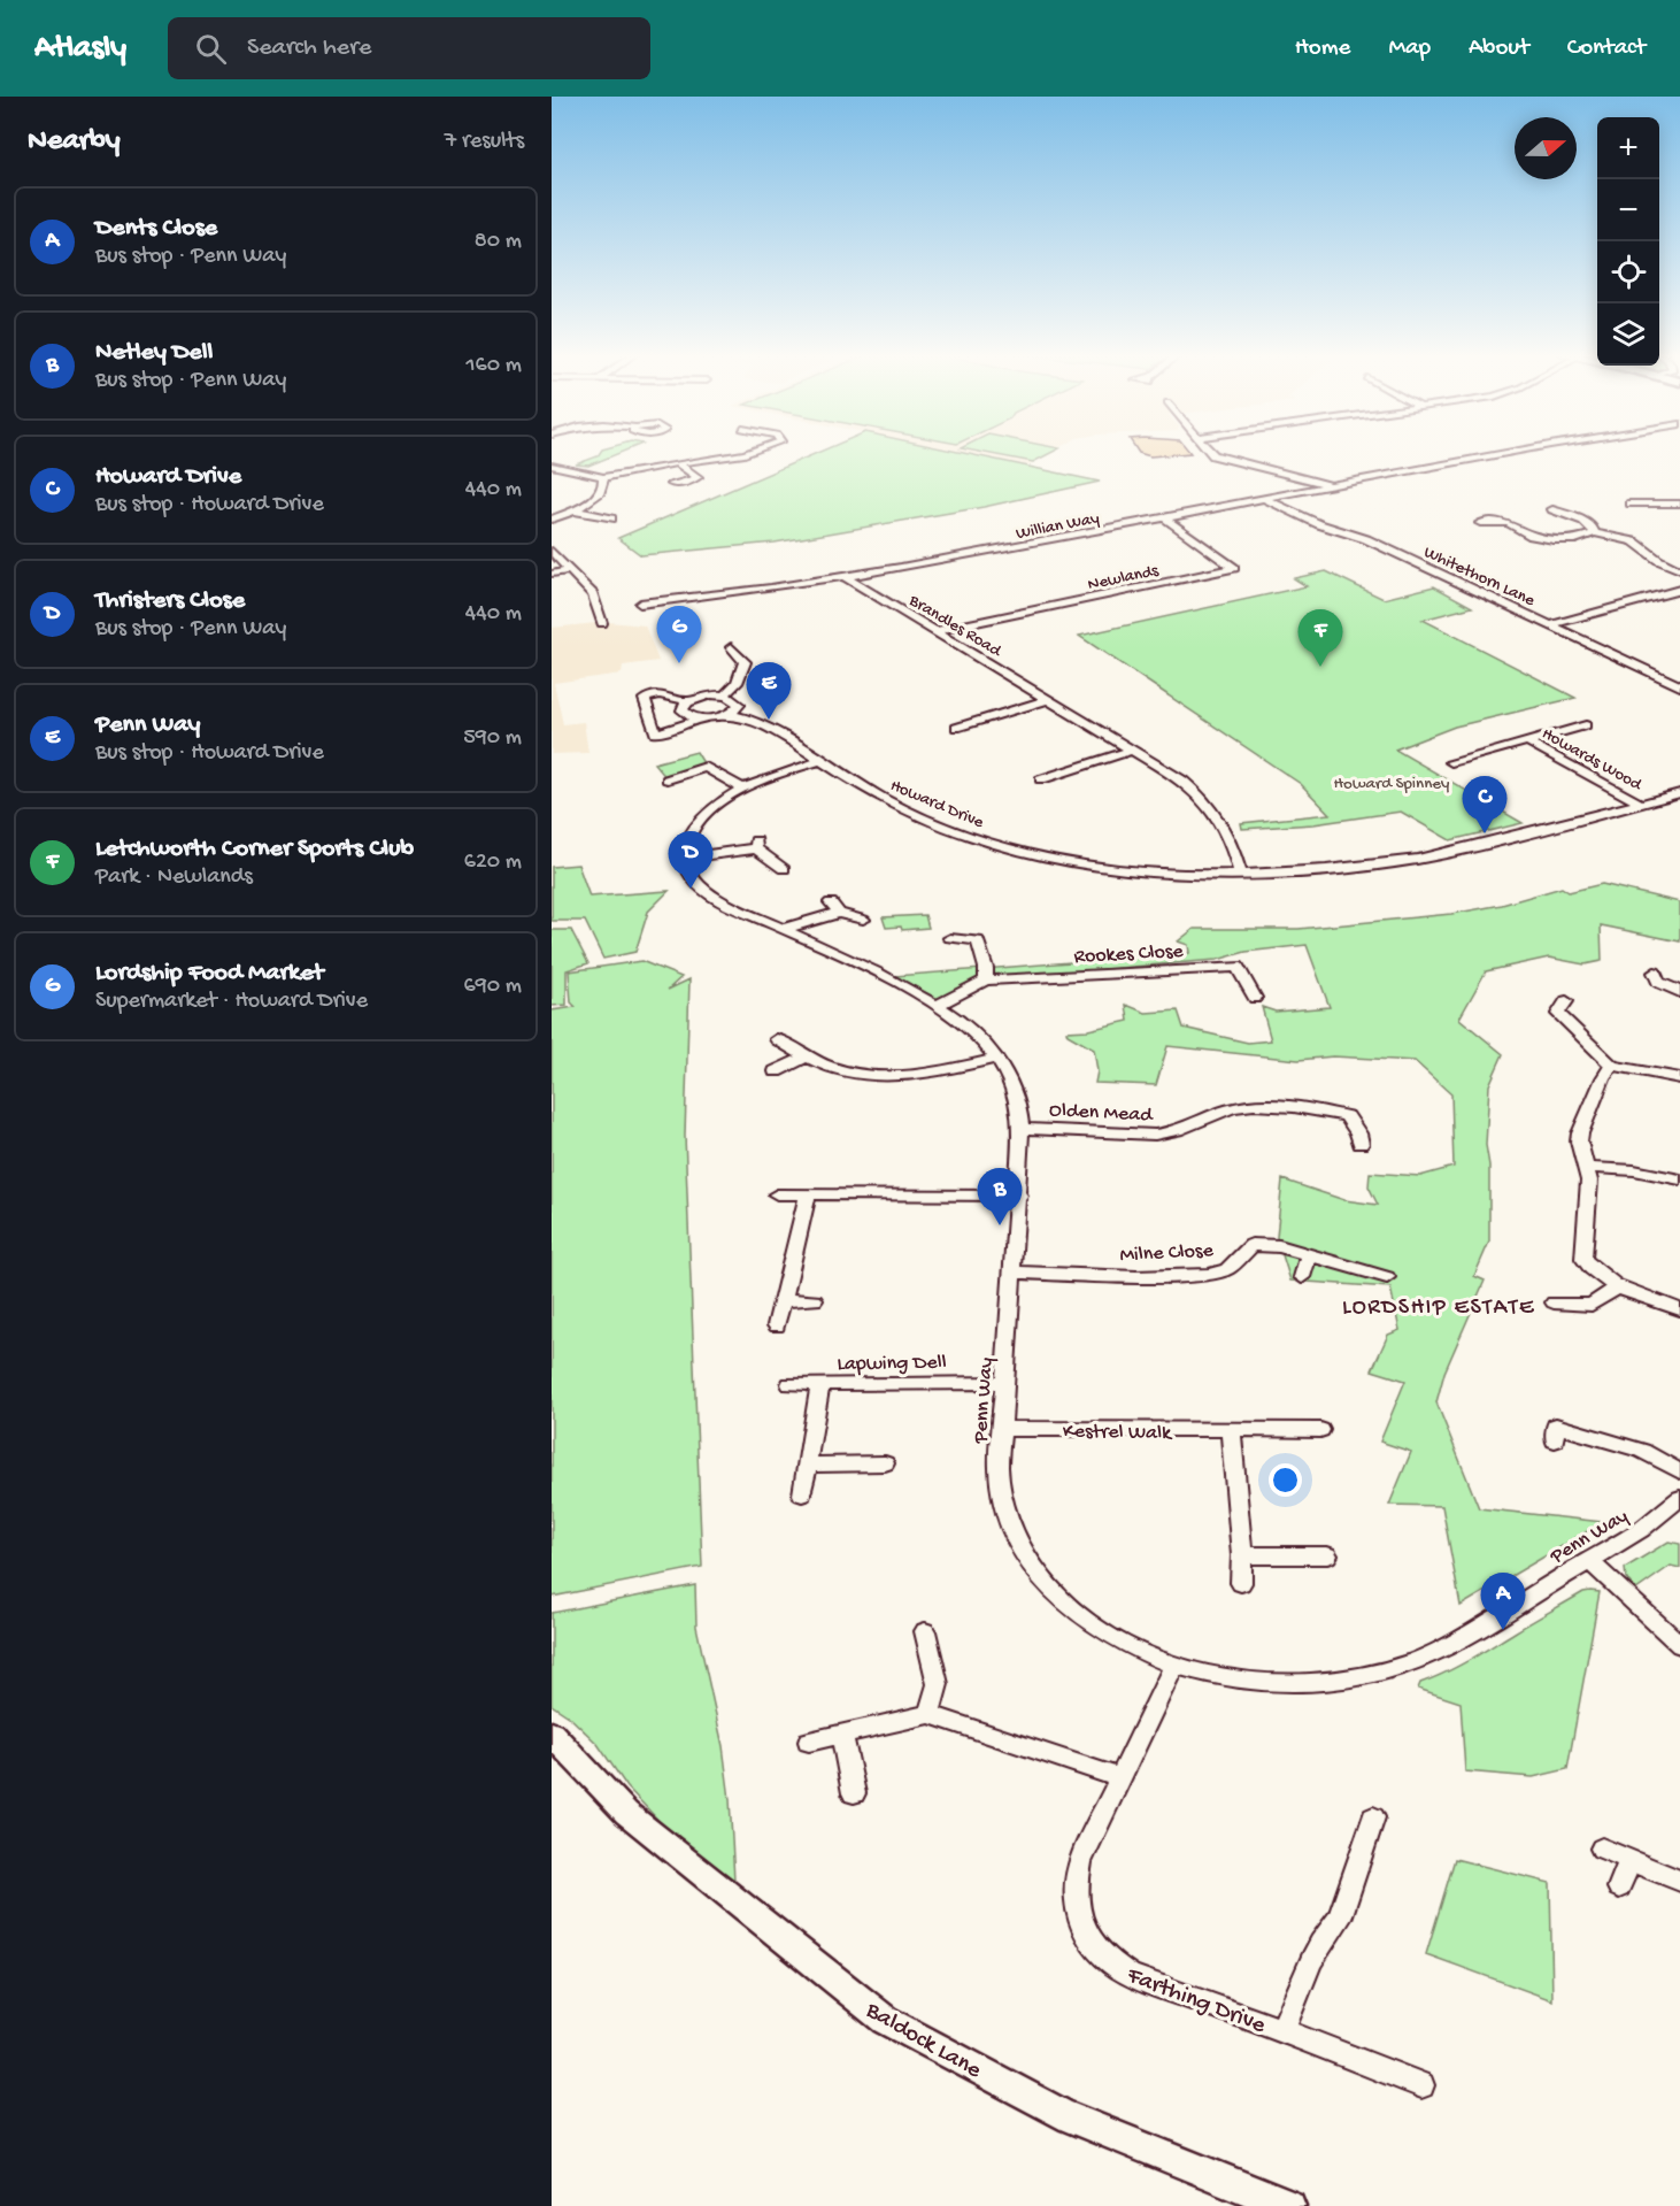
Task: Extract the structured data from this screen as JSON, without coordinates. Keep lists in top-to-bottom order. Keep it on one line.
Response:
{"streets":{"street":["Willian Way","Whitethorn Lane","Newlands","Brandles Road","Howards Wood","Howard Drive","Rookes Close","Olden Mead","Milne Close","Lapwing Dell","Penn Way","Kestrel Walk","Farthing Drive","Baldock Lane"]},"crossings":[["Willian Way","Whitethorn Lane"],["Willian Way","Newlands"],["Willian Way","Brandles Road"],["Newlands","Brandles Road"],["Brandles Road","Howard Drive"],["Howards Wood","Howard Drive"],["Rookes Close","Penn Way"],["Olden Mead","Penn Way"],["Milne Close","Penn Way"],["Lapwing Dell","Penn Way"],["Penn Way","Kestrel Walk"],["Penn Way","Farthing Drive"]],"districts":["LORDSHIP ESTATE"],"parks":["Howard Spinney"],"north":"right","page":{"header":"Atlasly","search":"Search here","nav":["Home","Map","About","Contact"],"heading":["Nearby","7 results"],"map_buttons":["+","−"],"list":[{"mark":"A","name":"Dents Close","note":"Bus stop · Penn Way","value":"80 m"},{"mark":"B","name":"Netley Dell","note":"Bus stop · Penn Way","value":"160 m"},{"mark":"C","name":"Howard Drive","note":"Bus stop · Howard Drive","value":"440 m"},{"mark":"D","name":"Thristers Close","note":"Bus stop · Penn Way","value":"440 m"},{"mark":"E","name":"Penn Way","note":"Bus stop · Howard Drive","value":"590 m"},{"mark":"F","name":"Letchworth Corner Sports Club","note":"Park · Newlands","value":"620 m"},{"mark":"G","name":"Lordship Food Market","note":"Supermarket · Howard Drive","value":"690 m"}],"pins":["G","F","E","C","D","B","A"]}}
